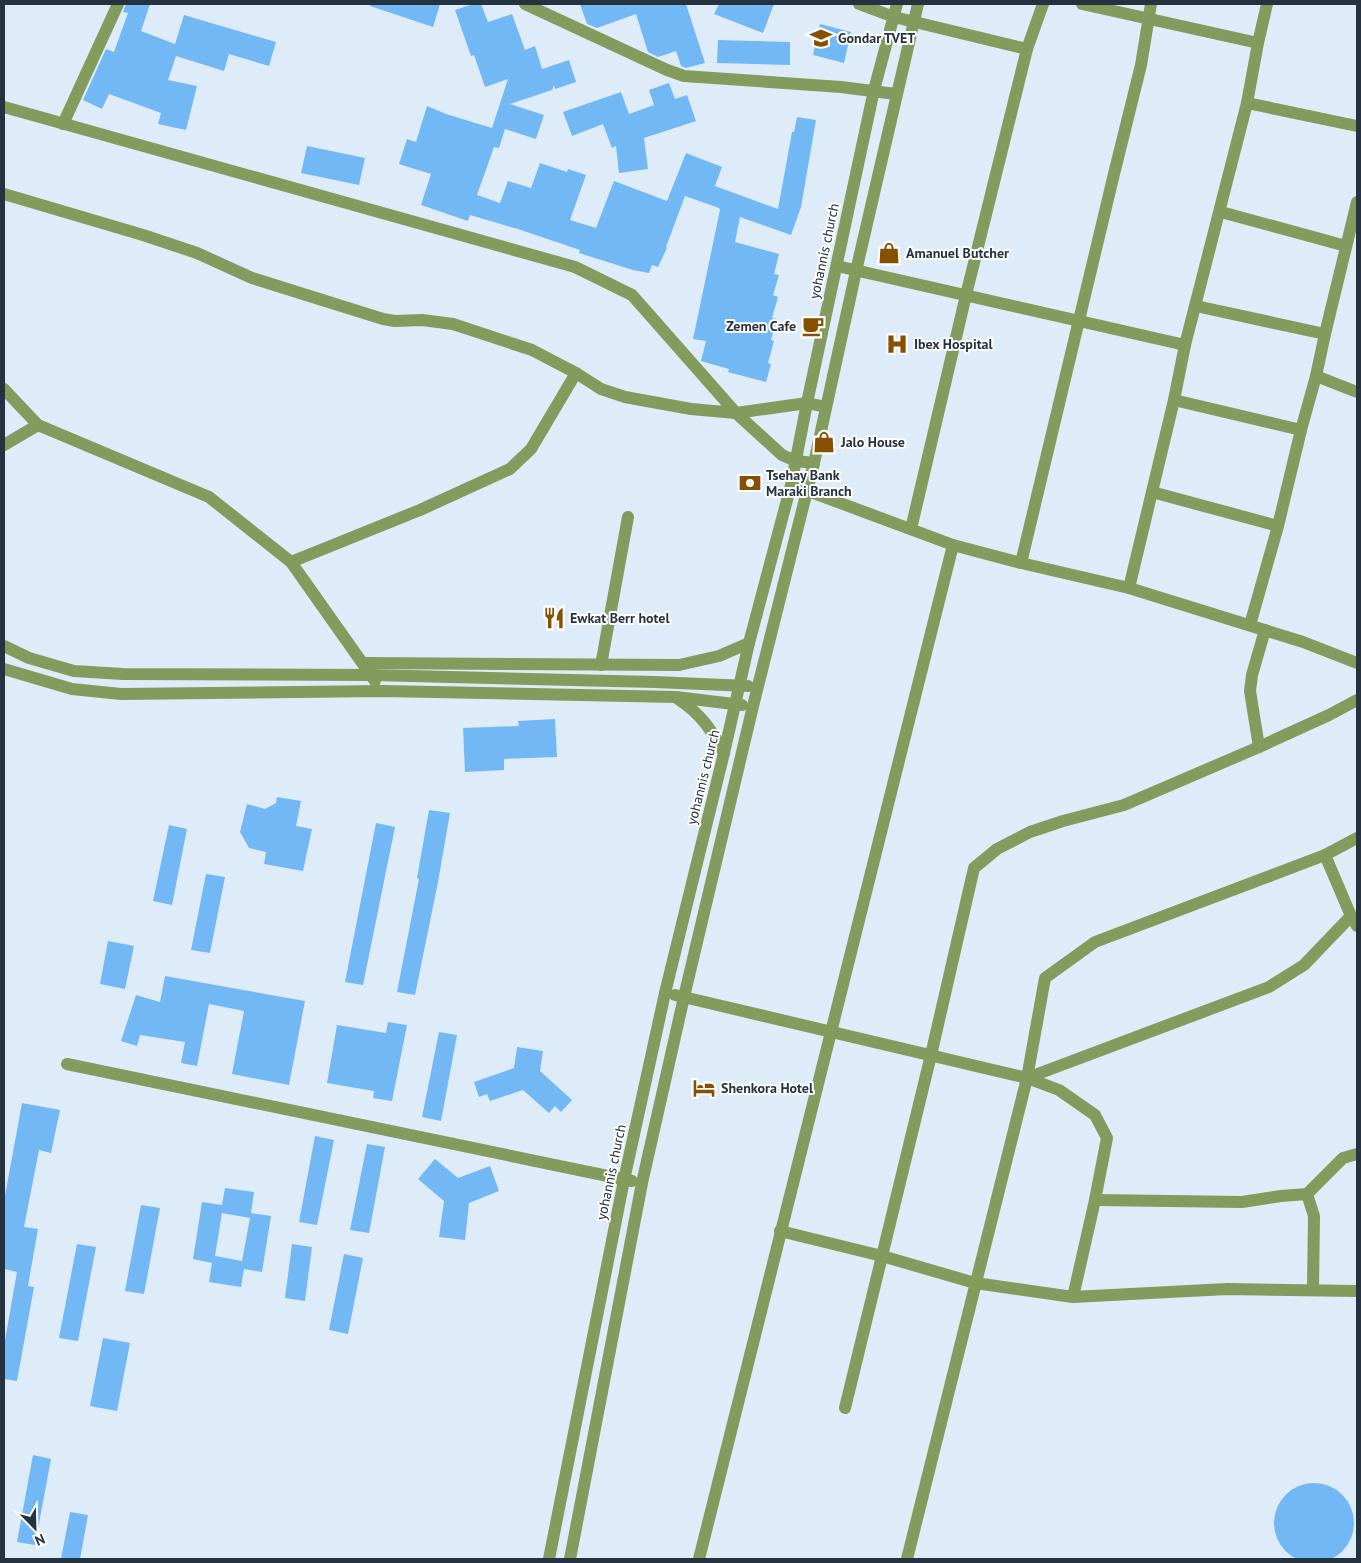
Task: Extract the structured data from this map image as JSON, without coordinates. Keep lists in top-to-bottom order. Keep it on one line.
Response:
{"streets":{"street":["yohannis church"]},"places":{"school or university":["Gondar TVET"],"shop":["Amanuel Butcher","Jalo House"],"cafe":["Zemen Cafe"],"hospital":["Ibex Hospital"],"bank":["Tsehay Bank Maraki Branch"],"restaurant":["Ewkat Berr hotel"],"hotel":["Shenkora Hotel"]},"north":"bottom right"}
